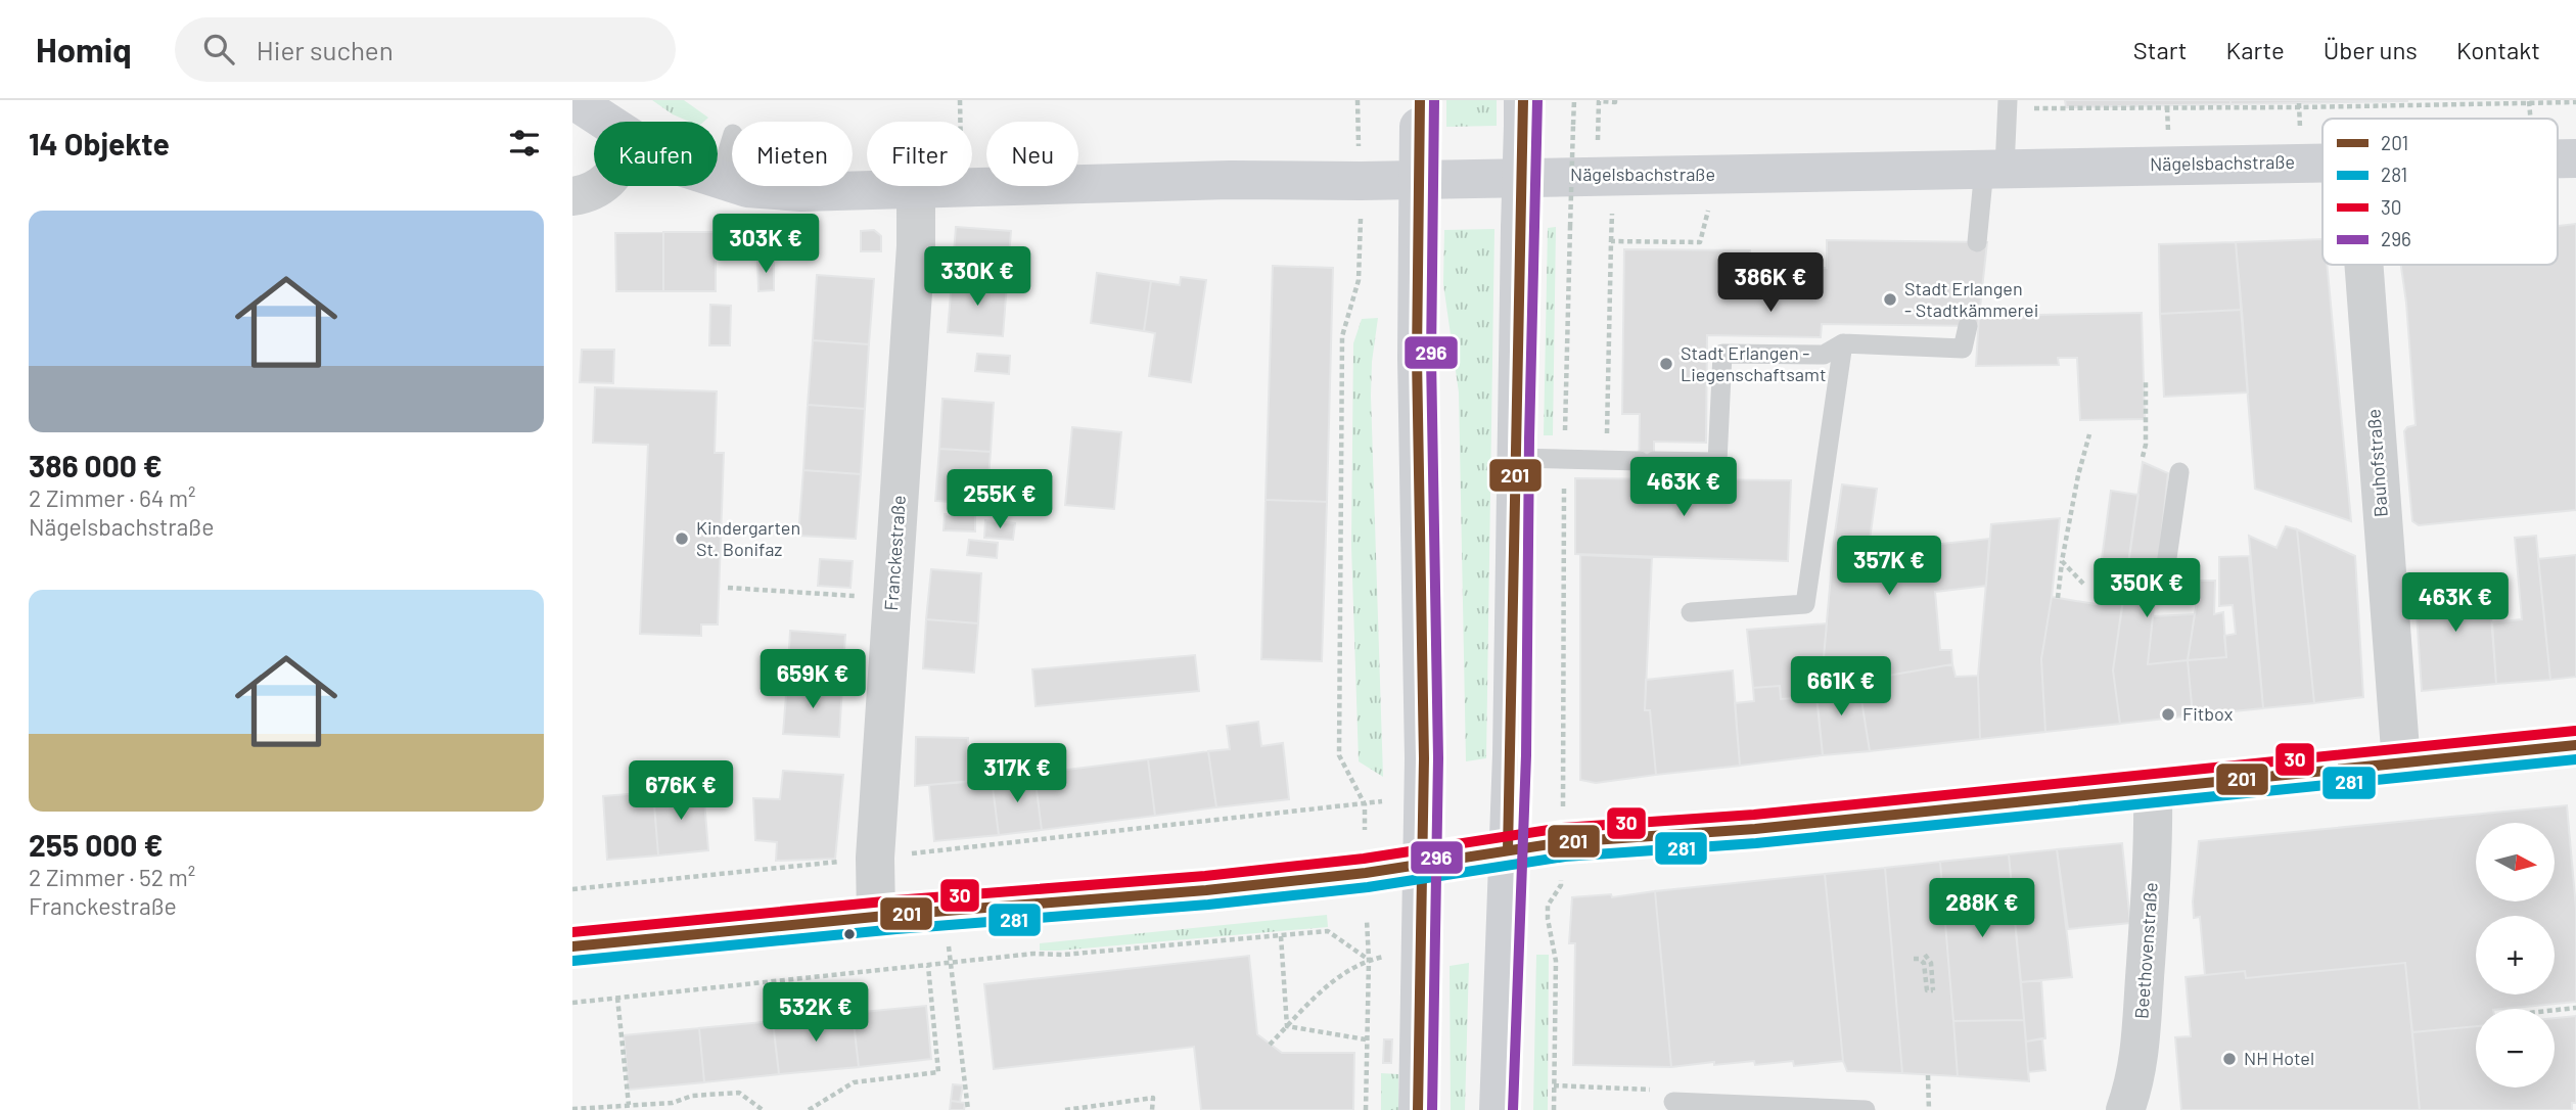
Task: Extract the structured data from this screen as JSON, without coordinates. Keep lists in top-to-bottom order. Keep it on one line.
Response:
{"streets":{"street":["Nägelsbachstraße","Bauhofstraße","Franckestraße","Beethovenstraße"]},"crossings":[["Nägelsbachstraße","Franckestraße"]],"places":["Stadt Erlangen - Stadtkämmerei","Stadt Erlangen - Liegenschaftsamt","Kindergarten St. Bonifaz","Fitbox","NH Hotel"],"lines":["transit line 201","transit line 296","transit line 30","transit line 281"],"legend":["201","281","30","296"],"north":"right","page":{"header":"Homiq","search":"Hier suchen","nav":["Start","Karte","Über uns","Kontakt"],"heading":"14 Objekte","chip":["Kaufen","Mieten","Filter","Neu"],"list":[{"name":"386 000 €","note":"2 Zimmer · 64 m² · Nägelsbachstraße"},{"name":"255 000 €","note":"2 Zimmer · 52 m² · Franckestraße"}],"price":["303K €","330K €","386K €","463K €","255K €","357K €","350K €","463K €","659K €","661K €","317K €","676K €","288K €","532K €"],"map_buttons":["+","−"]}}
